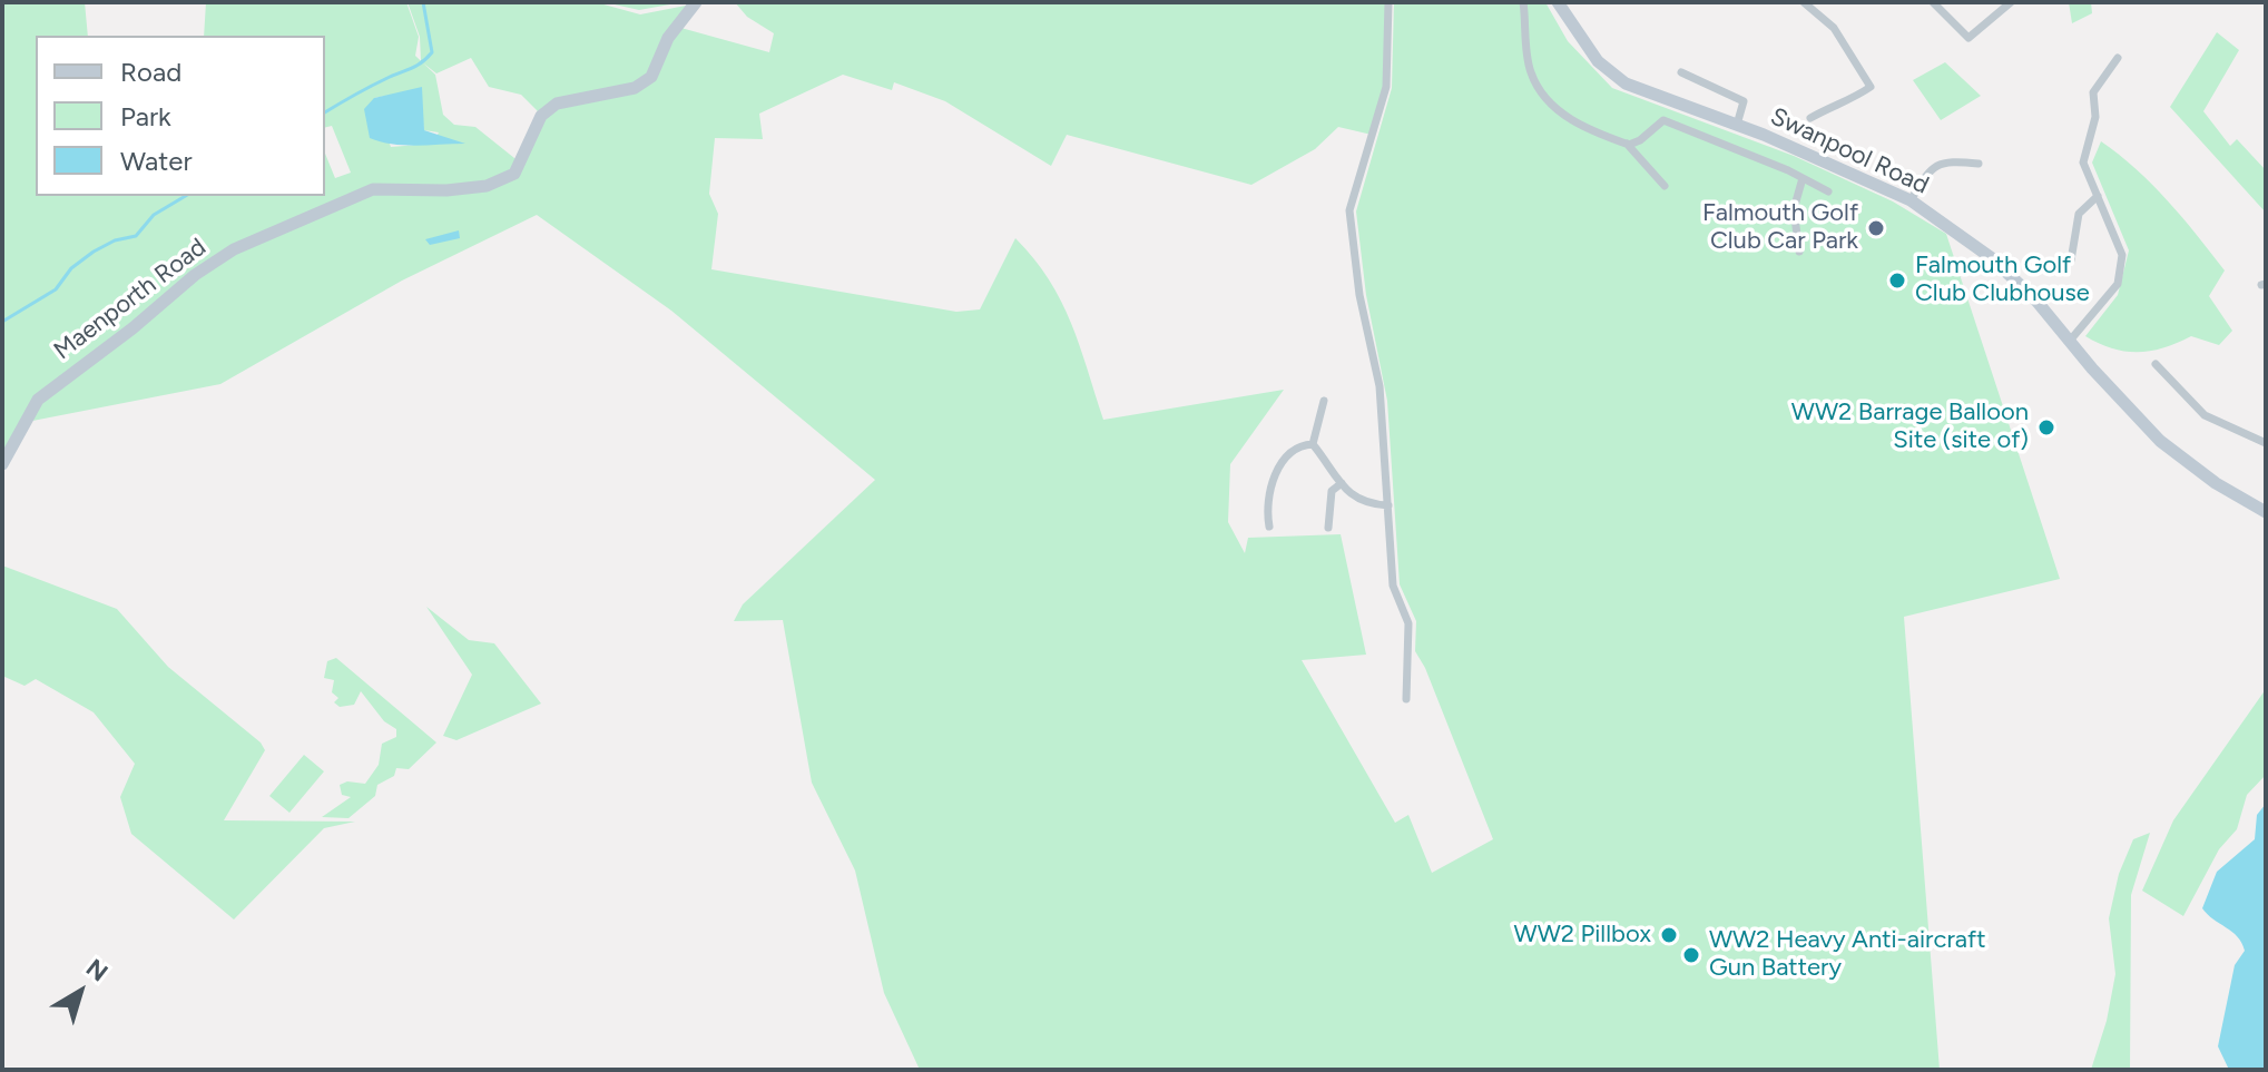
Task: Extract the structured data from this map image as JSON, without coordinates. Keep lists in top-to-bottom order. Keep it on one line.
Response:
{"streets":{"street":["Swanpool Road","Maenporth Road"]},"places":["Falmouth Golf Club Car Park","Falmouth Golf Club Clubhouse","WW2 Barrage Balloon Site (site of)","WW2 Pillbox","WW2 Heavy Anti-aircraft Gun Battery"],"legend":["Road","Park","Water"],"north":"top right"}
